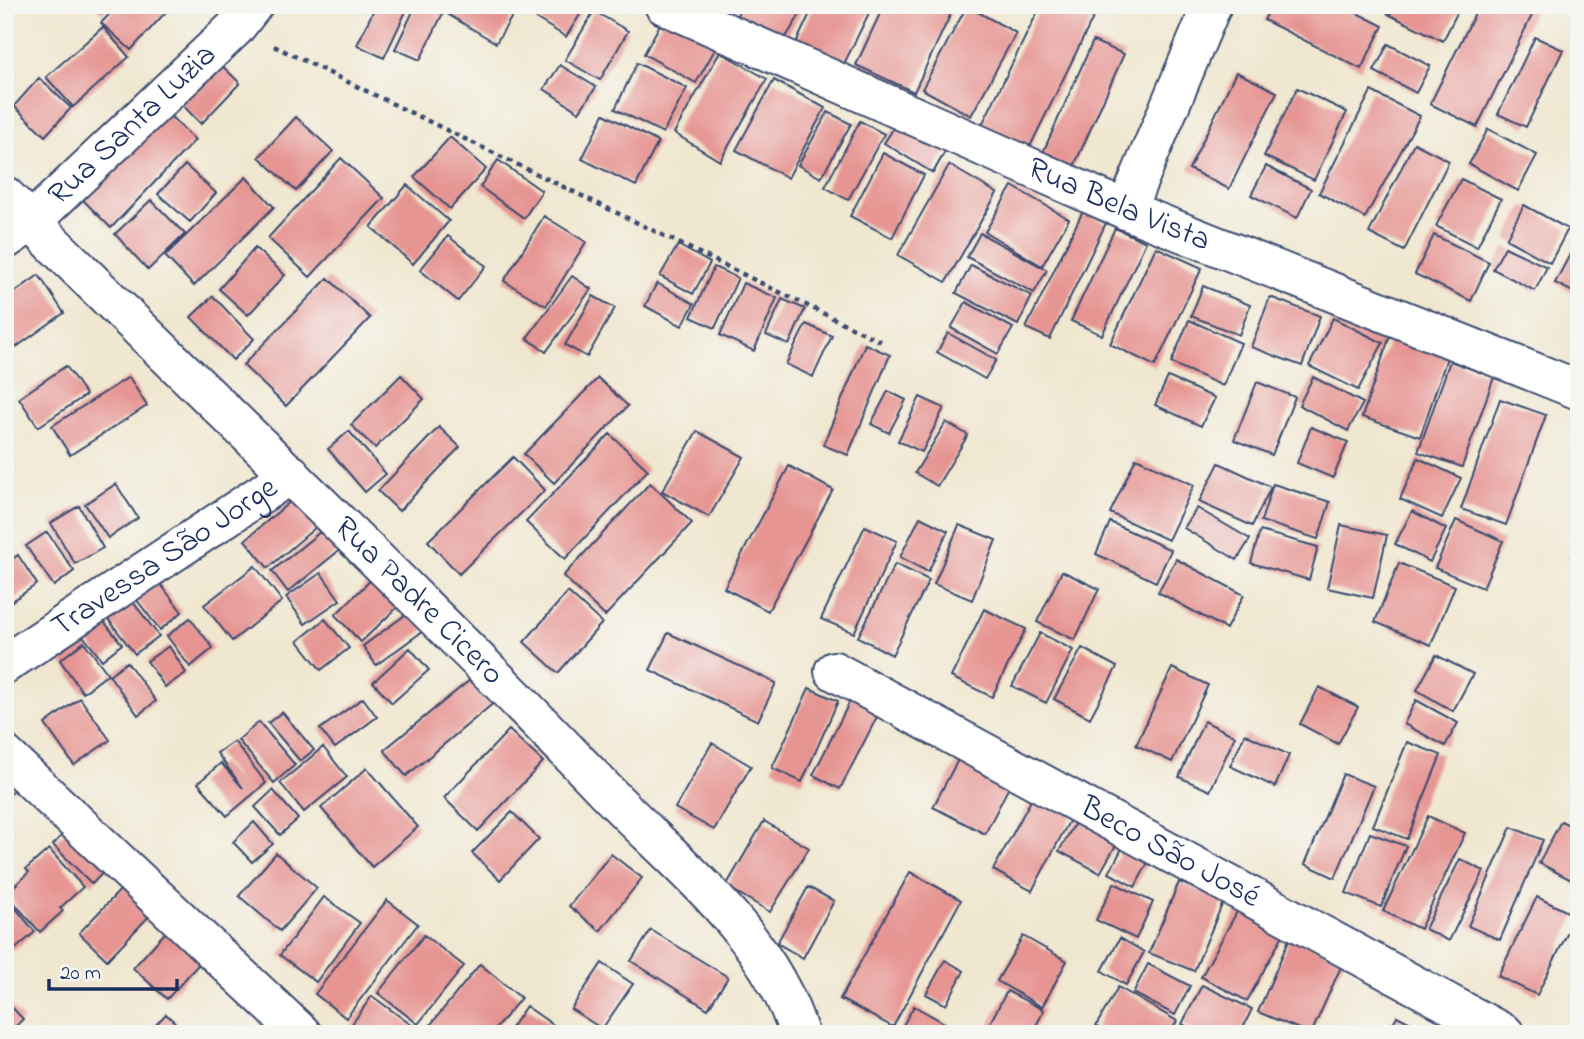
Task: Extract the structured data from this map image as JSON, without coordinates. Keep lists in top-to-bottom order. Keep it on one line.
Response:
{"streets":{"street":["Rua Santa Luzia","Rua Bela Vista","Travessa São Jorge","Rua Padre Cicero","Beco São José"]},"crossings":[["Rua Santa Luzia","Rua Padre Cicero"],["Travessa São Jorge","Rua Padre Cicero"]],"scale_bar":"20 m"}
